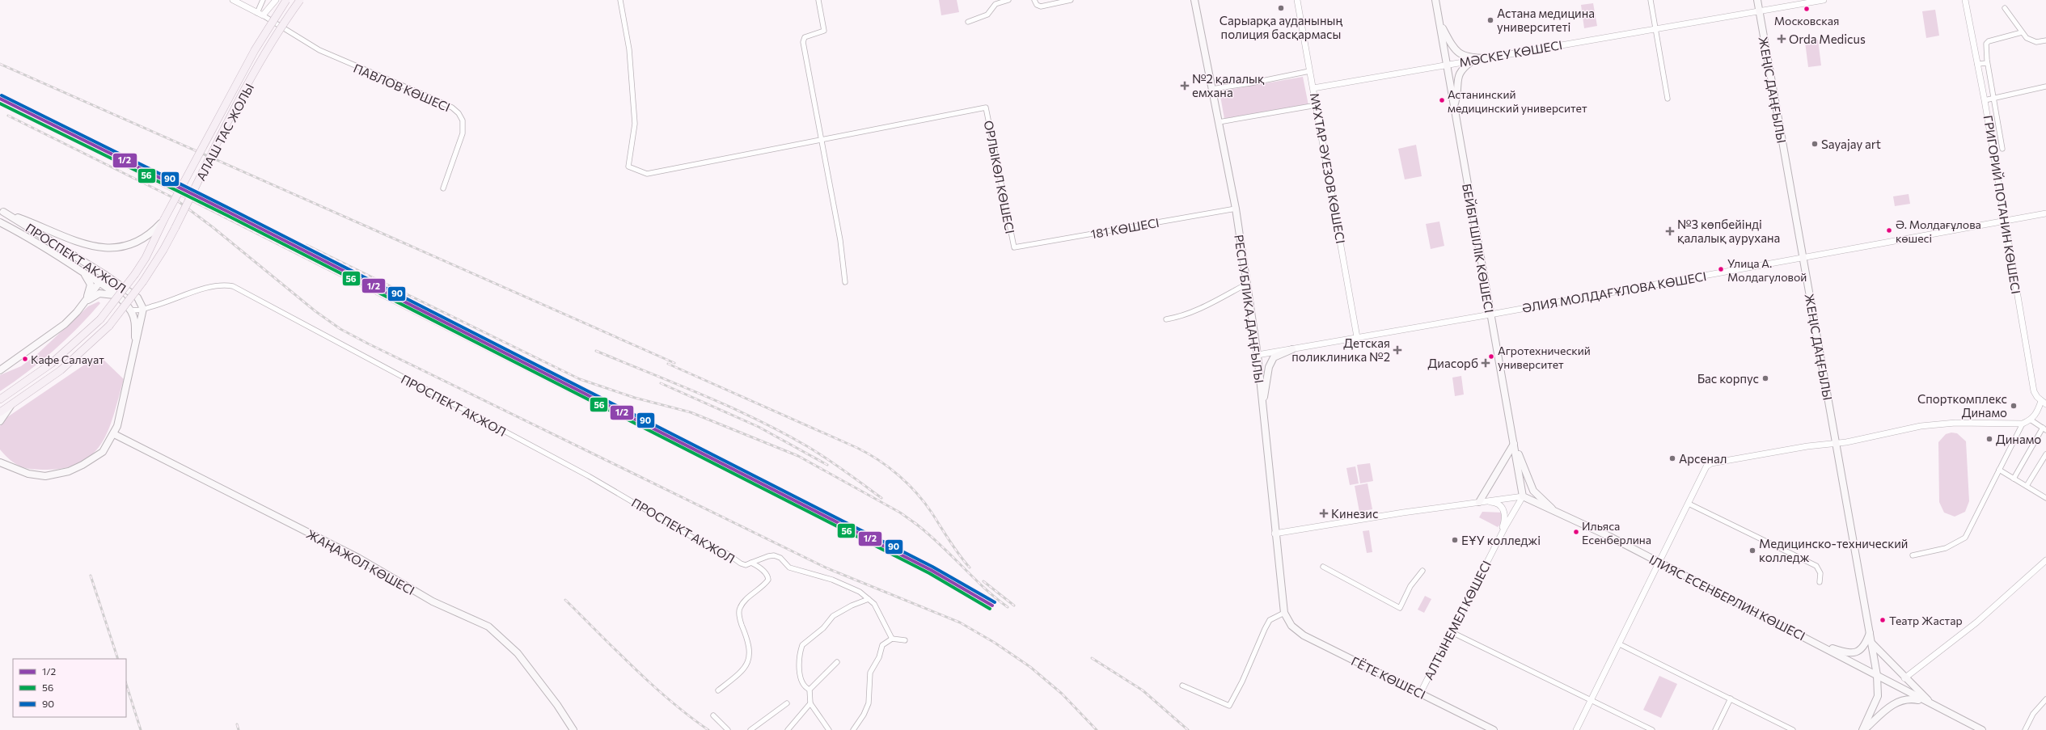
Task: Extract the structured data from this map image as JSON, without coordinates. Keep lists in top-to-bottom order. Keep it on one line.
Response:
{"streets":{"main road":["ЖЕҢІС ДАҢҒЫЛЫ","АЛАШ ТАС ЖОЛЫ","БЕЙБІТШІЛІК КӨШЕСІ","ПРОСПЕКТ АКЖОЛ","РЕСПУБЛИКА ДАҢҒЫЛЫ","ЖАҢАЖОЛ КӨШЕСІ","ІЛИЯС ЕСЕНБЕРЛИН КӨШЕСІ","ГЁТЕ КӨШЕСІ"],"street":["МӘСКЕУ КӨШЕСІ","ПАВЛОВ КӨШЕСІ","МҰХТАР ӘУЕЗОВ КӨШЕСІ","ОРЛЫКӨЛ КӨШЕСІ","ГРИГОРИЙ ПОТАНИН КӨШЕСІ","181 КӨШЕСІ","ӘЛИЯ МОЛДАҒҰЛОВА КӨШЕСІ","АЛТЫНЕМЕЛ КӨШЕСІ"]},"crossings":[["МӘСКЕУ КӨШЕСІ","ЖЕҢІС ДАҢҒЫЛЫ"],["МӘСКЕУ КӨШЕСІ","МҰХТАР ӘУЕЗОВ КӨШЕСІ"],["МӘСКЕУ КӨШЕСІ","БЕЙБІТШІЛІК КӨШЕСІ"],["ЖЕҢІС ДАҢҒЫЛЫ","ӘЛИЯ МОЛДАҒҰЛОВА КӨШЕСІ"],["ЖЕҢІС ДАҢҒЫЛЫ","ІЛИЯС ЕСЕНБЕРЛИН КӨШЕСІ"],["МҰХТАР ӘУЕЗОВ КӨШЕСІ","ӘЛИЯ МОЛДАҒҰЛОВА КӨШЕСІ"],["ОРЛЫКӨЛ КӨШЕСІ","181 КӨШЕСІ"],["ГРИГОРИЙ ПОТАНИН КӨШЕСІ","ӘЛИЯ МОЛДАҒҰЛОВА КӨШЕСІ"],["181 КӨШЕСІ","РЕСПУБЛИКА ДАҢҒЫЛЫ"],["БЕЙБІТШІЛІК КӨШЕСІ","ӘЛИЯ МОЛДАҒҰЛОВА КӨШЕСІ"],["БЕЙБІТШІЛІК КӨШЕСІ","ІЛИЯС ЕСЕНБЕРЛИН КӨШЕСІ"],["БЕЙБІТШІЛІК КӨШЕСІ","АЛТЫНЕМЕЛ КӨШЕСІ"],["ПРОСПЕКТ АКЖОЛ","ЖАҢАЖОЛ КӨШЕСІ"],["ӘЛИЯ МОЛДАҒҰЛОВА КӨШЕСІ","РЕСПУБЛИКА ДАҢҒЫЛЫ"],["РЕСПУБЛИКА ДАҢҒЫЛЫ","ГЁТЕ КӨШЕСІ"],["ІЛИЯС ЕСЕНБЕРЛИН КӨШЕСІ","АЛТЫНЕМЕЛ КӨШЕСІ"],["АЛТЫНЕМЕЛ КӨШЕСІ","ГЁТЕ КӨШЕСІ"]],"places":{"other":["Сарыарқа ауданының полиция басқармасы","Московская","Астана медицина университеті","Астанинский медицинский университет","Sayajay аrt","Ә. Молдағұлова көшесі","Улица А. Молдагуловой","Агротехнический университет","Кафе Салауат","Бас корпус","Спорткомплекс Динамо","Динамо","Арсенал","Ильяса Есенберлина","ЕҰУ колледжі","Медицинско-технический колледж","Театр Жастар"],"health":["Orda Medicus","№2 қалалық емхана","№3 көпбейінді қалалық аурухана","Детская поликлиника №2","Диасорб","Кинезис"]},"lines":["transit line 90","transit line 1/2","transit line 56"],"legend":["1/2","56","90"]}
